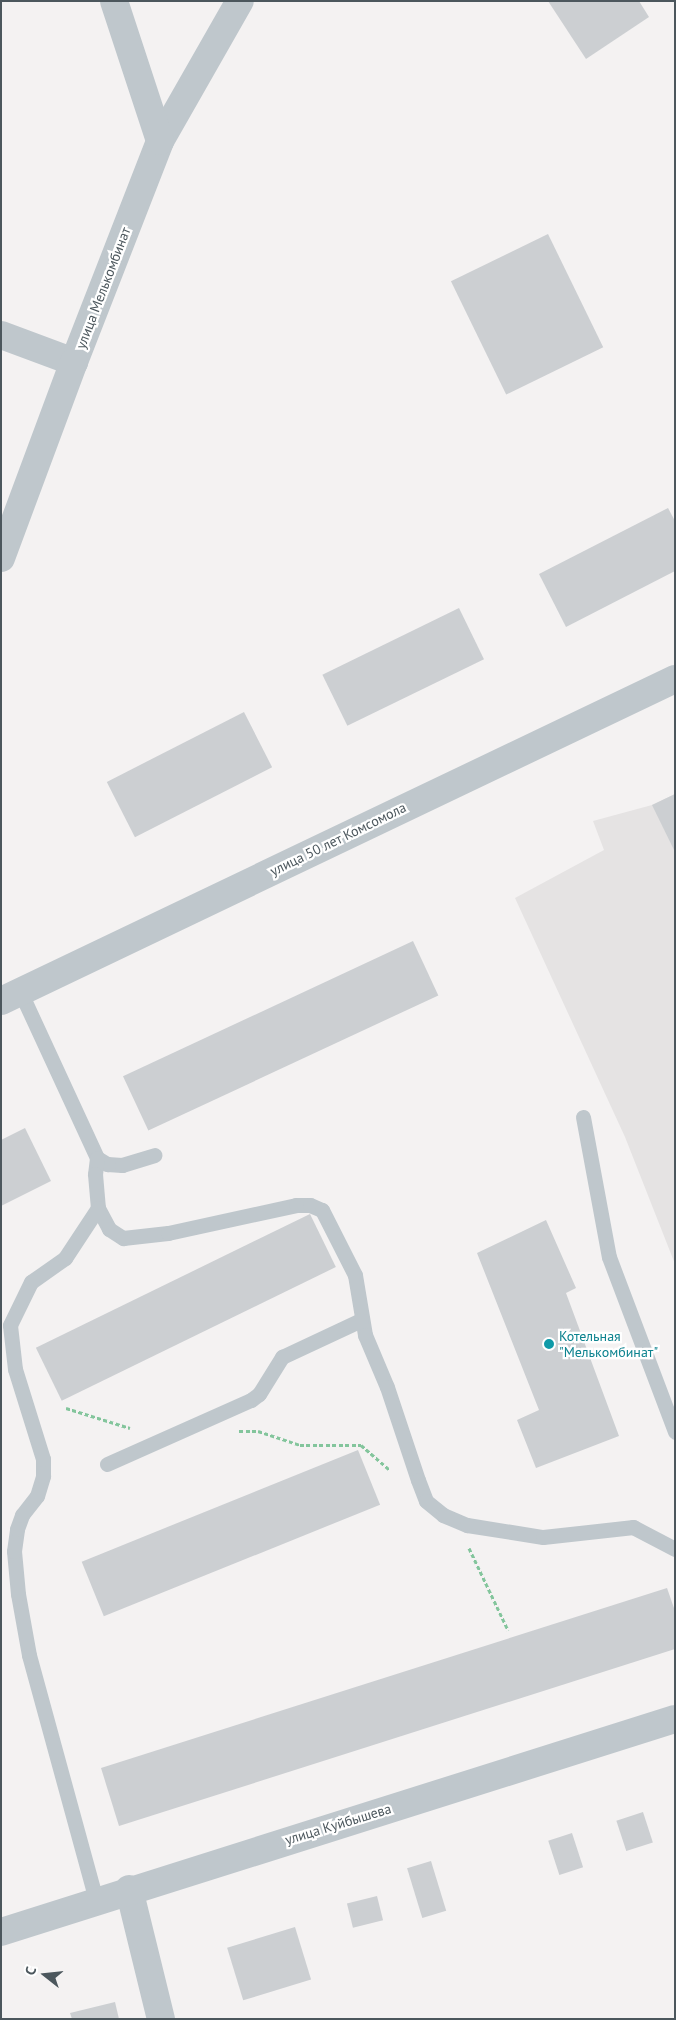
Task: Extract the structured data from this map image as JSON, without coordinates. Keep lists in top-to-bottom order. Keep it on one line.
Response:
{"streets":{"street":["улица Мелькомбинат","улица 50 лет Комсомола","улица Куйбышева"]},"places":["Котельная \"Мелькомбинат\""],"north":"left"}
